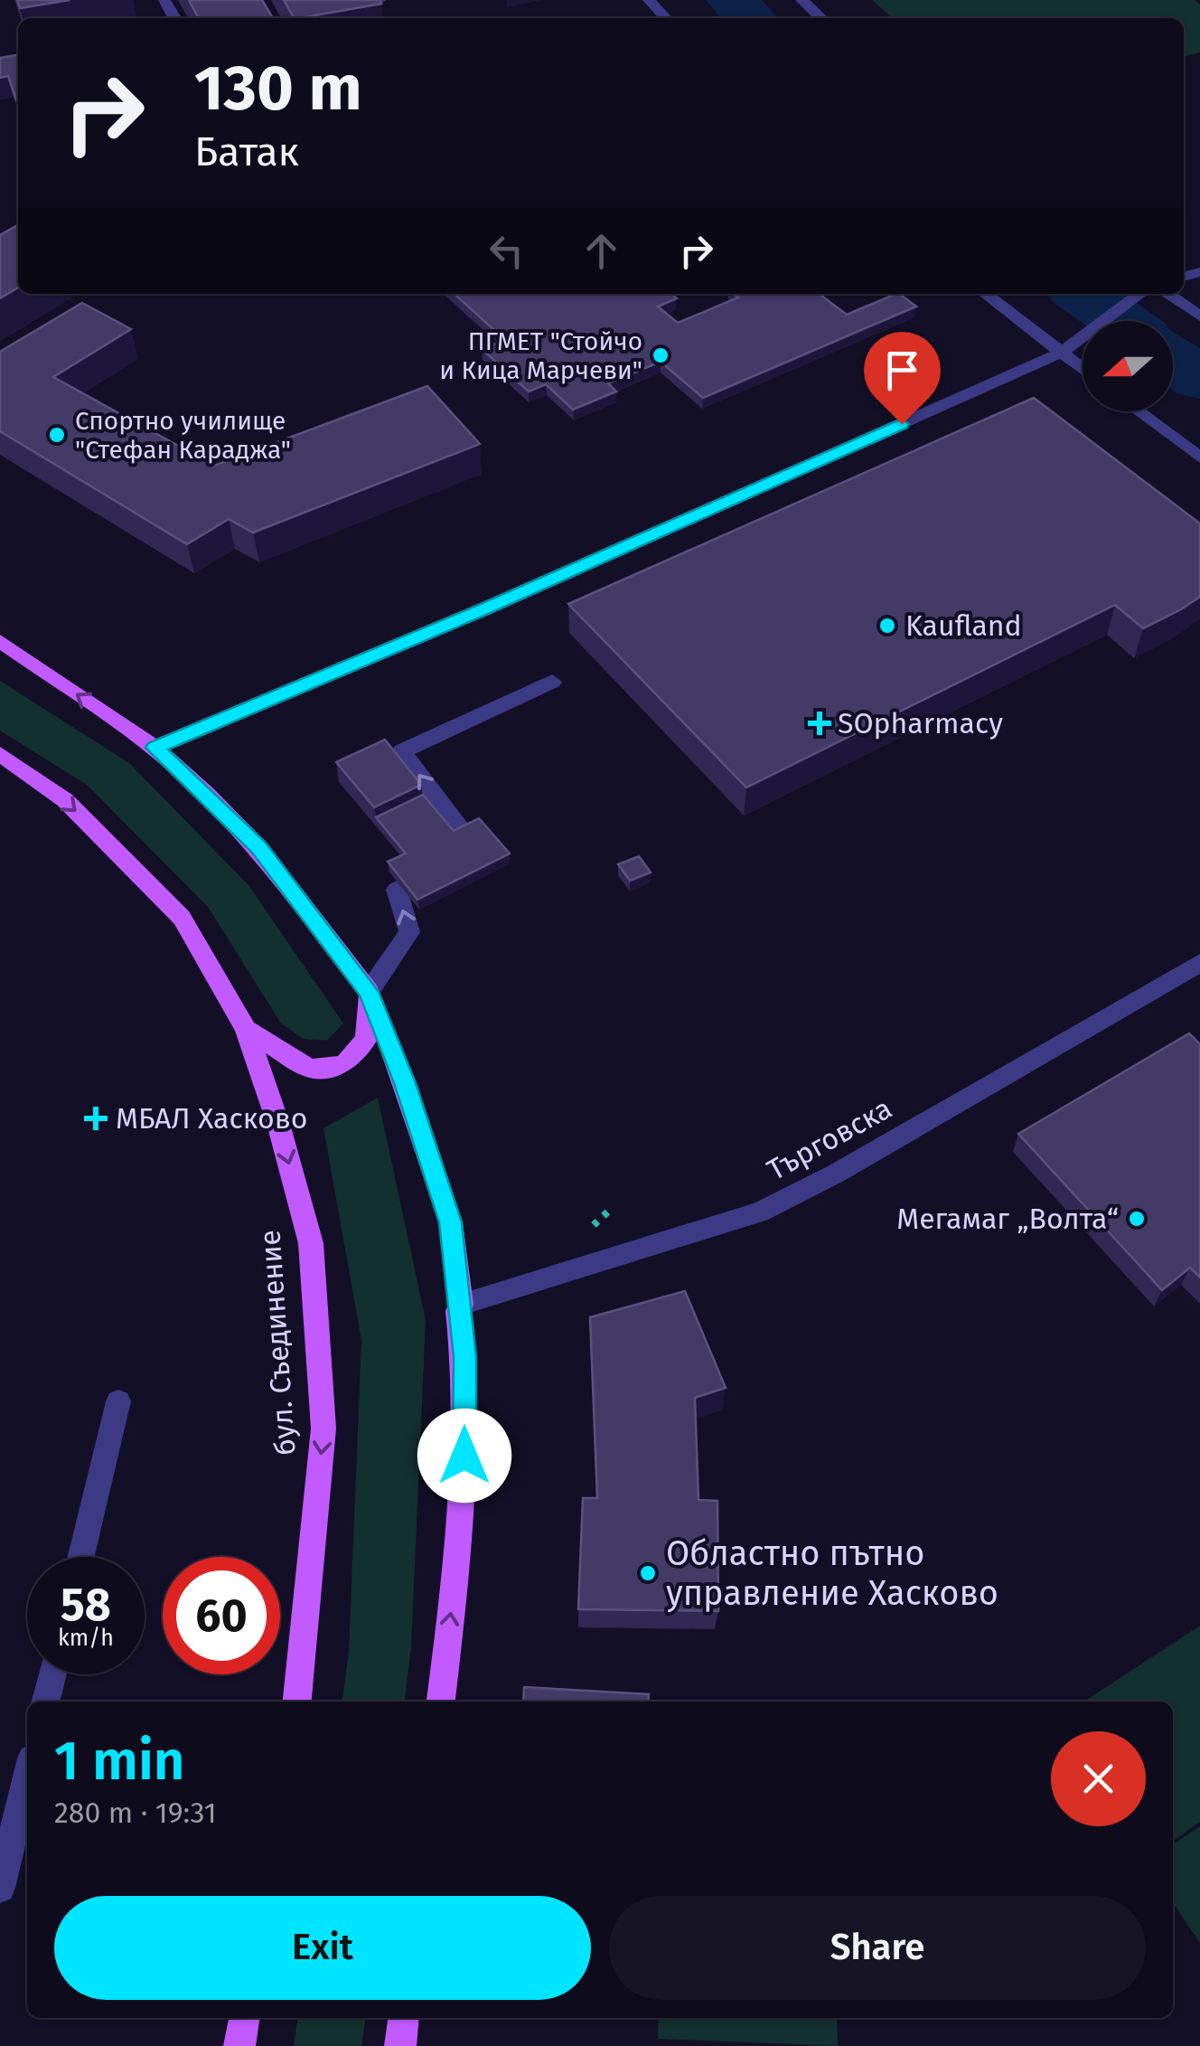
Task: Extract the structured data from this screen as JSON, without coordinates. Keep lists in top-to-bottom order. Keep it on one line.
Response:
{"streets":{"main road":["бул. Съединение"],"street":["Търговска"]},"places":{"other":["ПГМЕТ \"Стойчо и Кица Марчеви\"","Спортно училище \"Стефан Караджа\"","Kaufland","Мегамаг „Волта“","Областно пътно управление Хасково"],"health":["SOpharmacy","МБАЛ Хасково"]},"north":"left","page":{"turn":["130 m","Батак"],"speed":"58 km/h","limit":"60","heading":["1 min","280 m · 19:31"],"buttons":["Exit","Share"]}}
